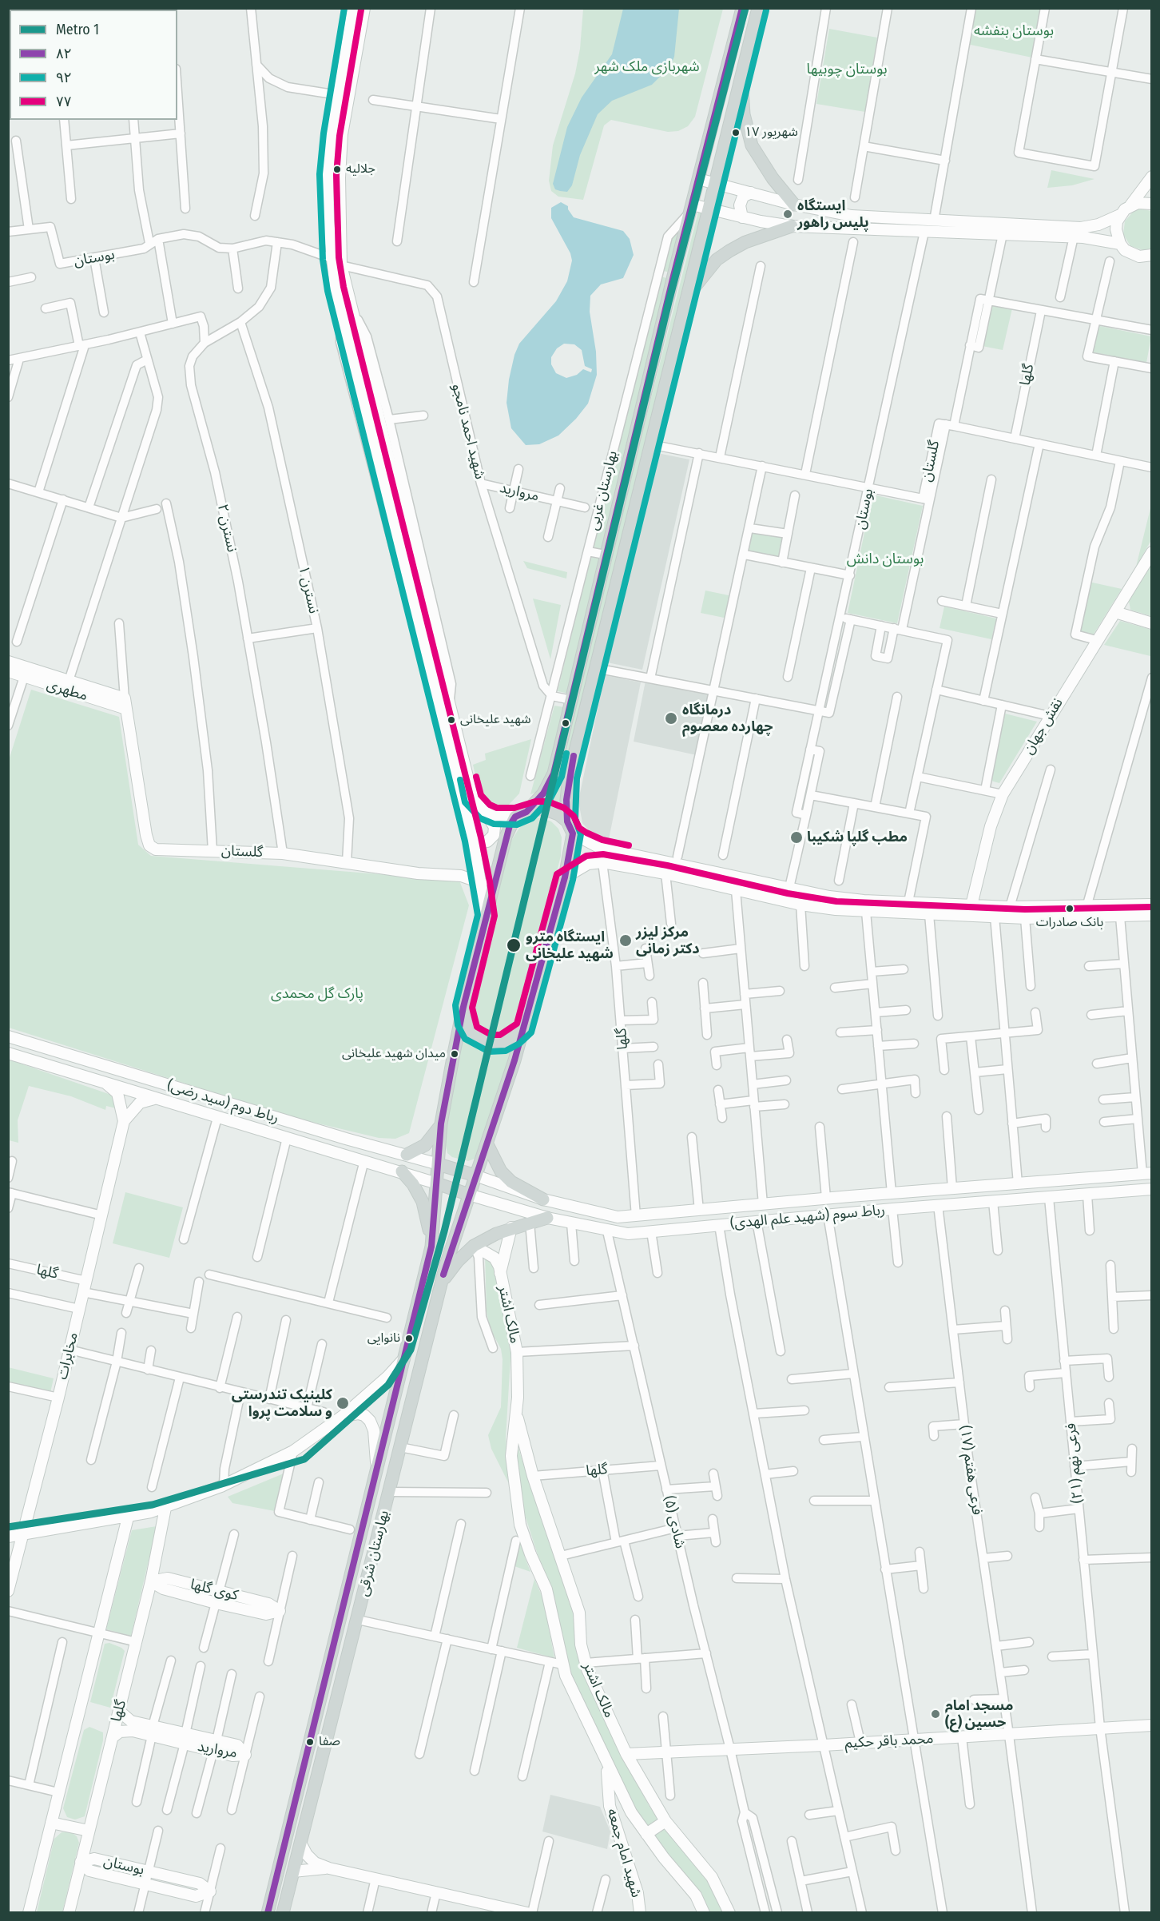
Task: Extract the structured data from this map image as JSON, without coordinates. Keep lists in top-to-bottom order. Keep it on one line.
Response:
{"streets":{"main road":["بهارستان غربی","بهارستان شرقی"],"street":["بوستان","گلها","شهید احمد نامجو","گلستان","مروارید","نسترن ۲","نسترن ۱","مطهری","نقش جهان","رباط دوم (سید رضی)","رباط سوم (شهید علم الهدی)","مالک اشتر","مخابرات","فرعی نهم (۲۱)","فرعی هفتم (۱۷)","شادی (۵)","کوی گلها","محمد باقر حکیم","شهید امام جمعه"]},"crossings":[["بوستان","گلها"],["گلها","مروارید"],["گلها","رباط سوم (شهید علم الهدی)"],["گلها","مالک اشتر"],["گلها","مخابرات"],["گلها","شادی (۵)"],["گلها","کوی گلها"],["شهید احمد نامجو","بهارستان غربی"],["شهید احمد نامجو","مروارید"],["گلستان","نسترن ۲"],["گلستان","نسترن ۱"],["گلستان","مطهری"],["نسترن ۲","نسترن ۱"],["رباط دوم (سید رضی)","بهارستان شرقی"],["رباط سوم (شهید علم الهدی)","فرعی نهم (۲۱)"],["رباط سوم (شهید علم الهدی)","فرعی هفتم (۱۷)"],["رباط سوم (شهید علم الهدی)","شادی (۵)"],["رباط سوم (شهید علم الهدی)","بهارستان شرقی"],["مالک اشتر","محمد باقر حکیم"],["مالک اشتر","شهید امام جمعه"],["فرعی نهم (۲۱)","محمد باقر حکیم"],["فرعی هفتم (۱۷)","محمد باقر حکیم"],["شادی (۵)","محمد باقر حکیم"]],"parks":["بوستان بنفشه","شهربازی ملک شهر","بوستان چوبیها","بوستان دانش","پارک گل محمدی"],"places":["۱۷ شهریور","جلالیه","ایستگاه پلیس راهور","درمانگاه چهارده معصوم","شهید علیخانی","مطب گلپا شکیبا","بانک صادرات","مرکز لیزر دکتر زمانی","ایستگاه مترو شهید علیخانی","میدان شهید علیخانی","نانوایی","کلینیک تندرستی و سلامت پروا","مسجد امام حسین (ع)","صفا"],"lines":["metro line 1","transit line ۸۲","transit line ۹۲","transit line ۷۷"],"legend":["Metro 1","۸۲","۹۲","۷۷"]}
